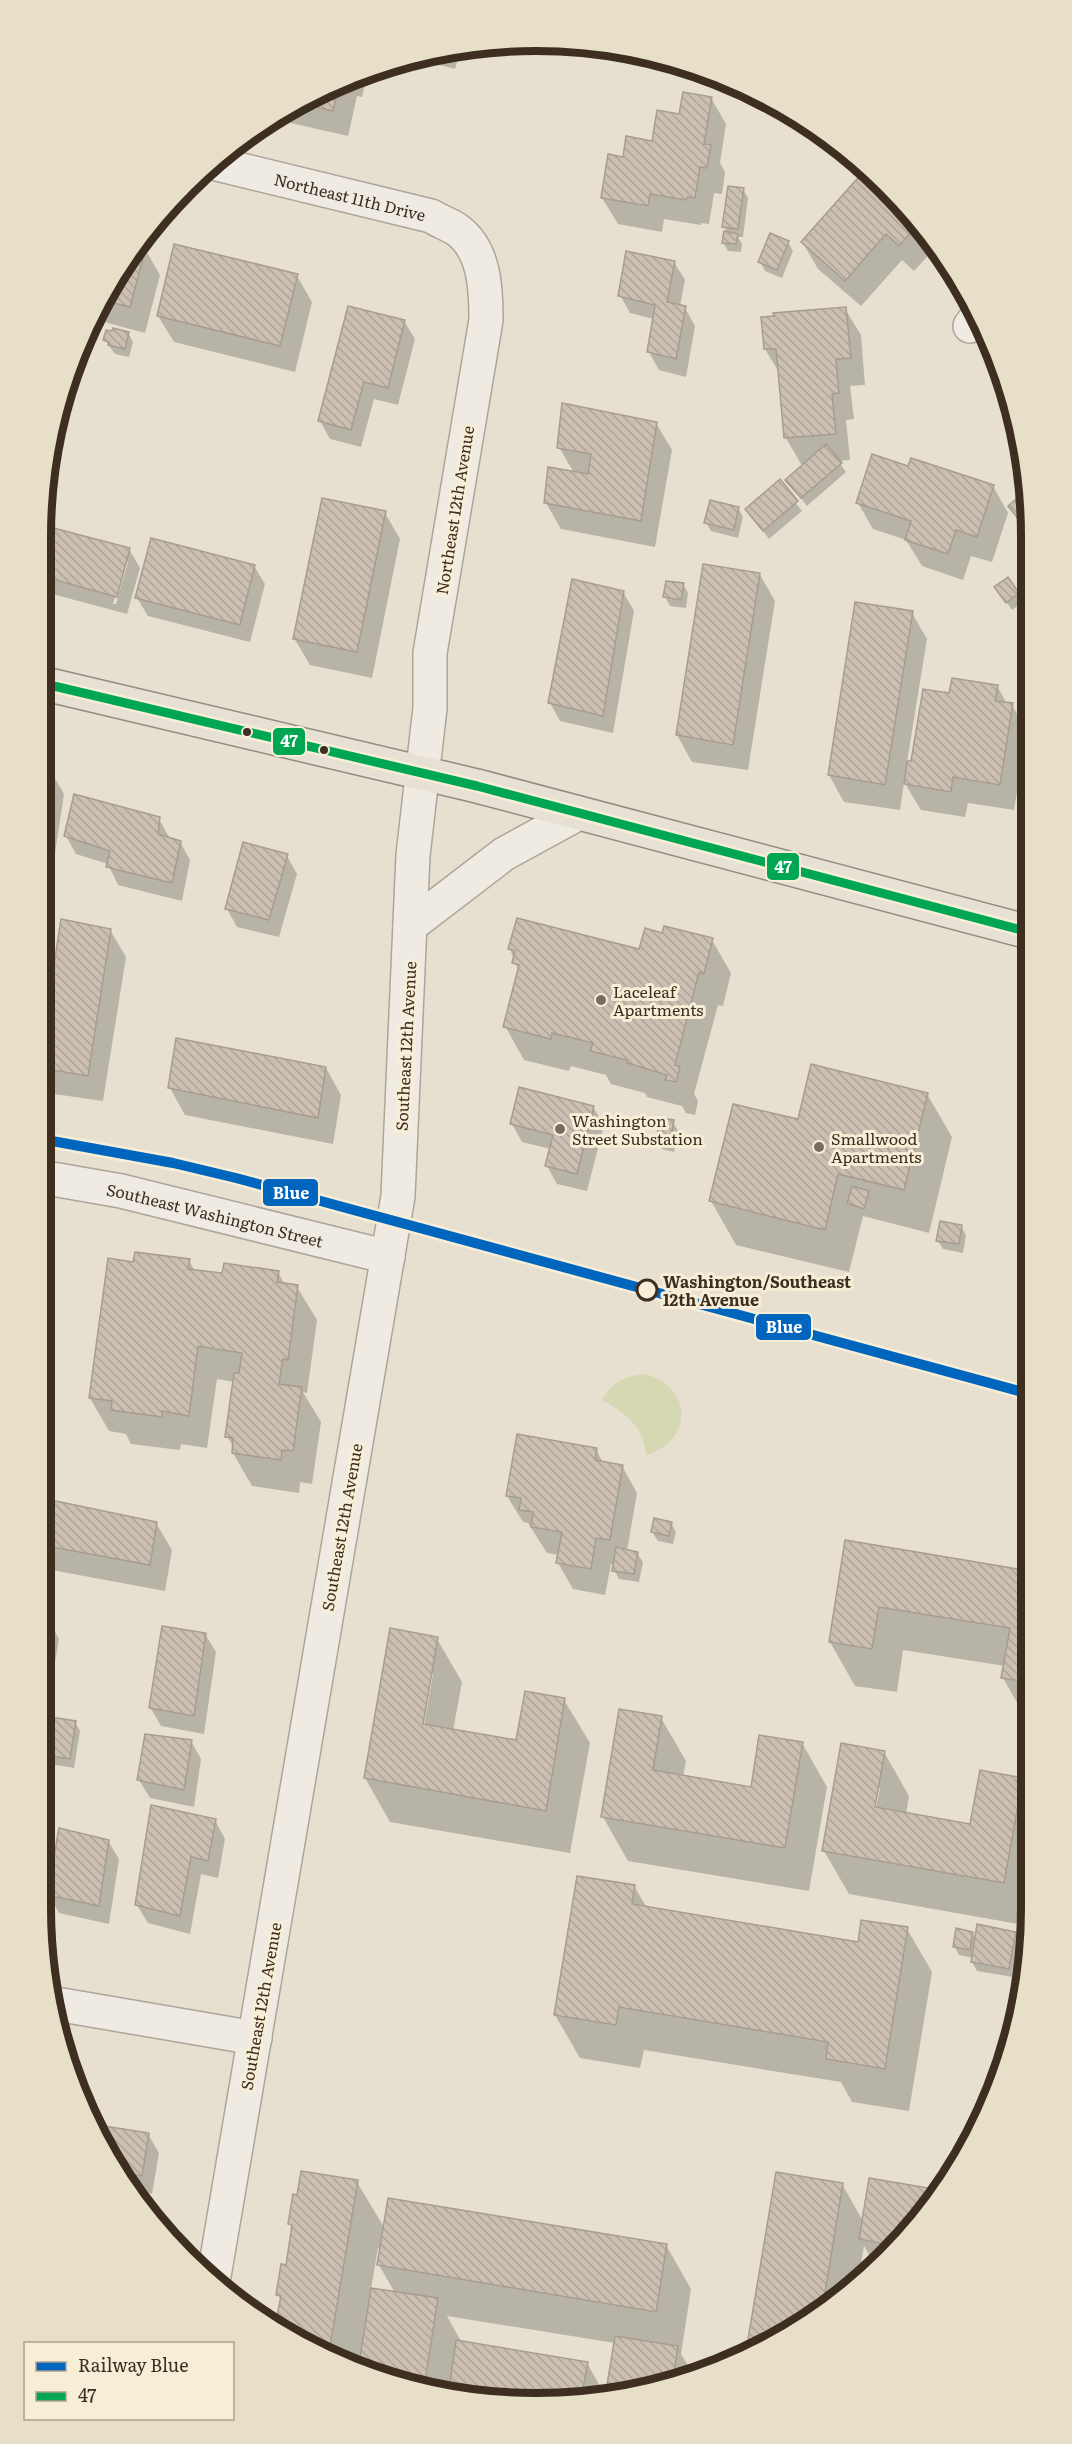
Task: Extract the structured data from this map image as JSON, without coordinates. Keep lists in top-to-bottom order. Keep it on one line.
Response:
{"streets":{"street":["Northeast 11th Drive","Northeast 12th Avenue","Southeast 12th Avenue","Southeast Washington Street"]},"crossings":[["Northeast 11th Drive","Northeast 12th Avenue"],["Northeast 12th Avenue","Southeast 12th Avenue"],["Southeast 12th Avenue","Southeast Washington Street"]],"places":["Laceleaf Apartments","Washington Street Substation","Smallwood Apartments","Washington/Southeast 12th Avenue"],"lines":["transit line 47","rail line Blue"],"legend":["Railway Blue","47"]}
